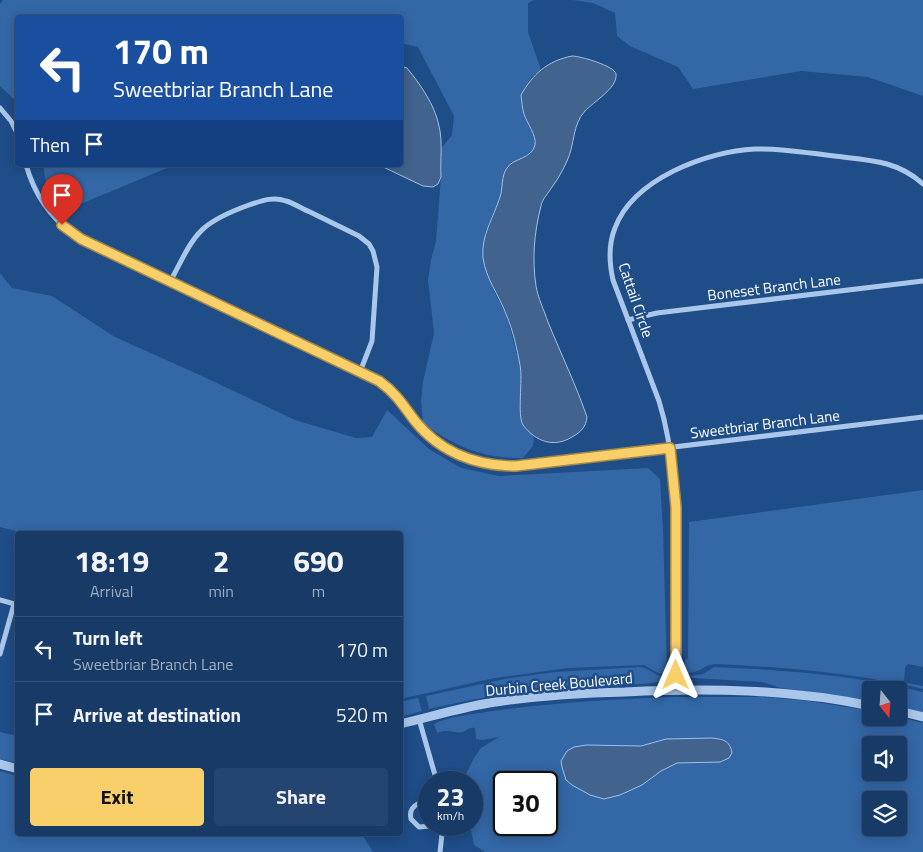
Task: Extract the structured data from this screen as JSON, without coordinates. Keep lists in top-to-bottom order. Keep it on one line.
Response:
{"streets":{"street":["Boneset Branch Lane","Cattail Circle","Sweetbriar Branch Lane","Durbin Creek Boulevard"]},"crossings":[["Boneset Branch Lane","Cattail Circle"],["Cattail Circle","Sweetbriar Branch Lane"],["Cattail Circle","Durbin Creek Boulevard"]],"north":"bottom","page":{"turn":["170 m","Sweetbriar Branch Lane"],"then":"Then","eta":["18:19","Arrival","2","min","690","m"],"list":[{"name":"Turn left","note":"Sweetbriar Branch Lane","value":"170 m"},{"name":"Arrive at destination","value":"520 m"}],"buttons":["Exit","Share"],"speed":"23 km/h","limit":"30"}}
